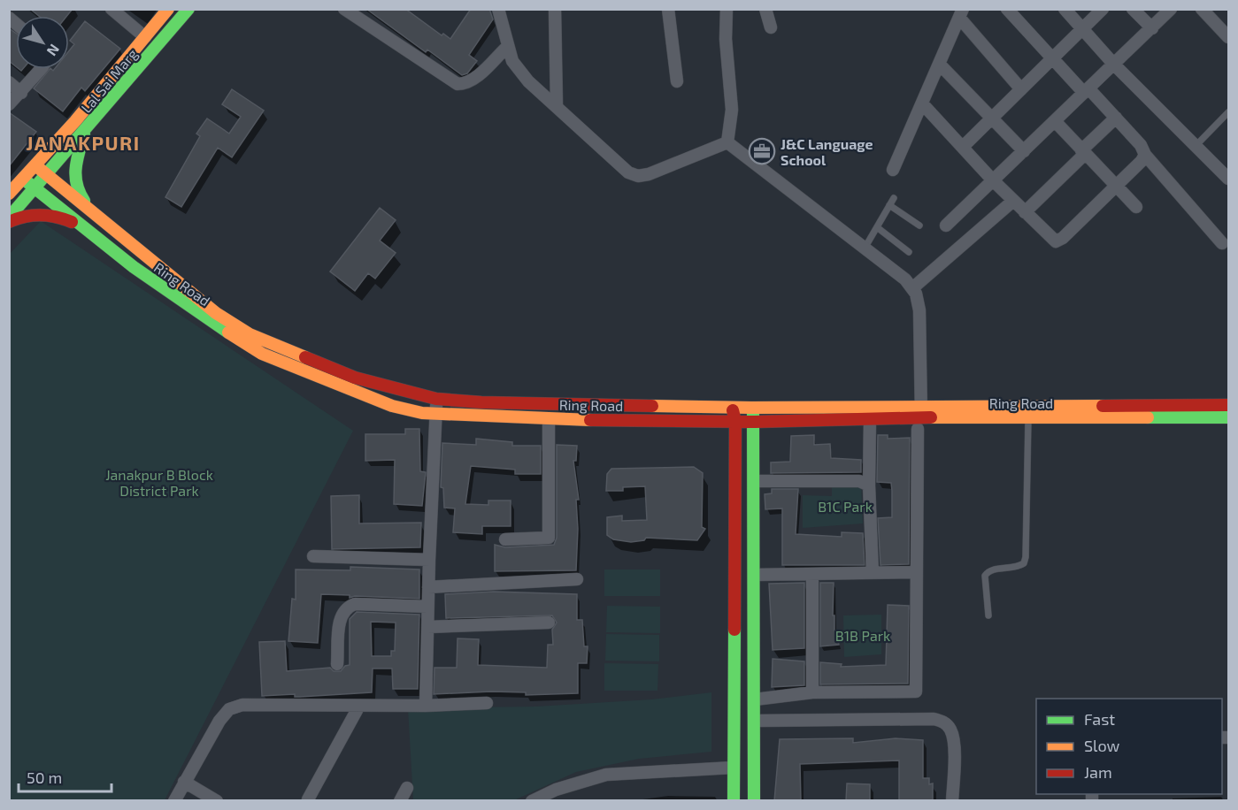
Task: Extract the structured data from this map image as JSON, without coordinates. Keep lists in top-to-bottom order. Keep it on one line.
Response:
{"streets":{"street":["Lal Sai Marg","Ring Road"]},"crossings":[["Lal Sai Marg","Ring Road"]],"districts":["JANAKPURI"],"parks":["Janakpur B Block District Park","B1C Park","B1B Park"],"places":{"office":["J&C Language School"]},"legend":["Fast","Slow","Jam"],"scale_bar":"50 m","north":"bottom right"}
